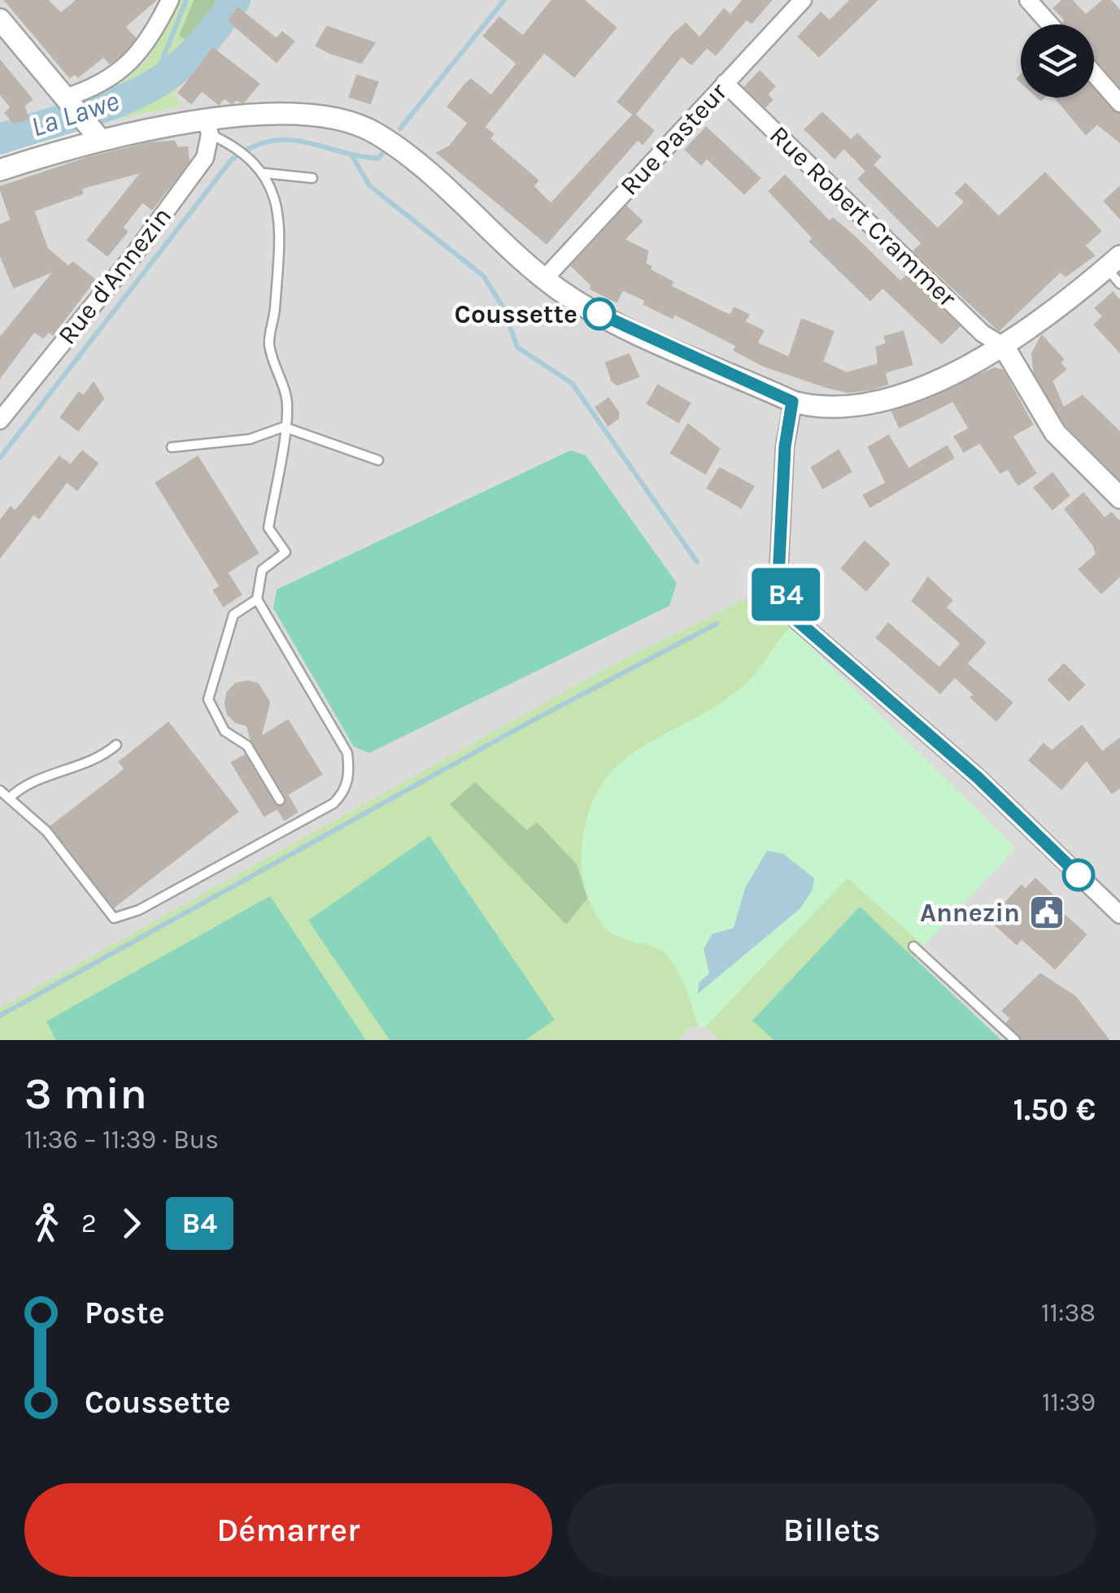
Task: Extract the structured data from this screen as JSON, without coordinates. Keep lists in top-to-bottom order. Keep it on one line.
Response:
{"streets":{"street":["Rue Pasteur","Rue Robert Crammer","Rue d'Annezin"]},"crossings":[["Rue Pasteur","Rue Robert Crammer"]],"water":["La Lawe"],"places":{"other":["Coussette"],"public building":["Annezin"]},"lines":["bus line B4"],"page":{"on_map":"B4","heading":["3 min","11:36 – 11:39 · Bus","1.50 €"],"legs":["2","B4"],"list":[{"name":"Poste","value":"11:38"},{"name":"Coussette","value":"11:39"}],"buttons":["Démarrer","Billets"]}}
